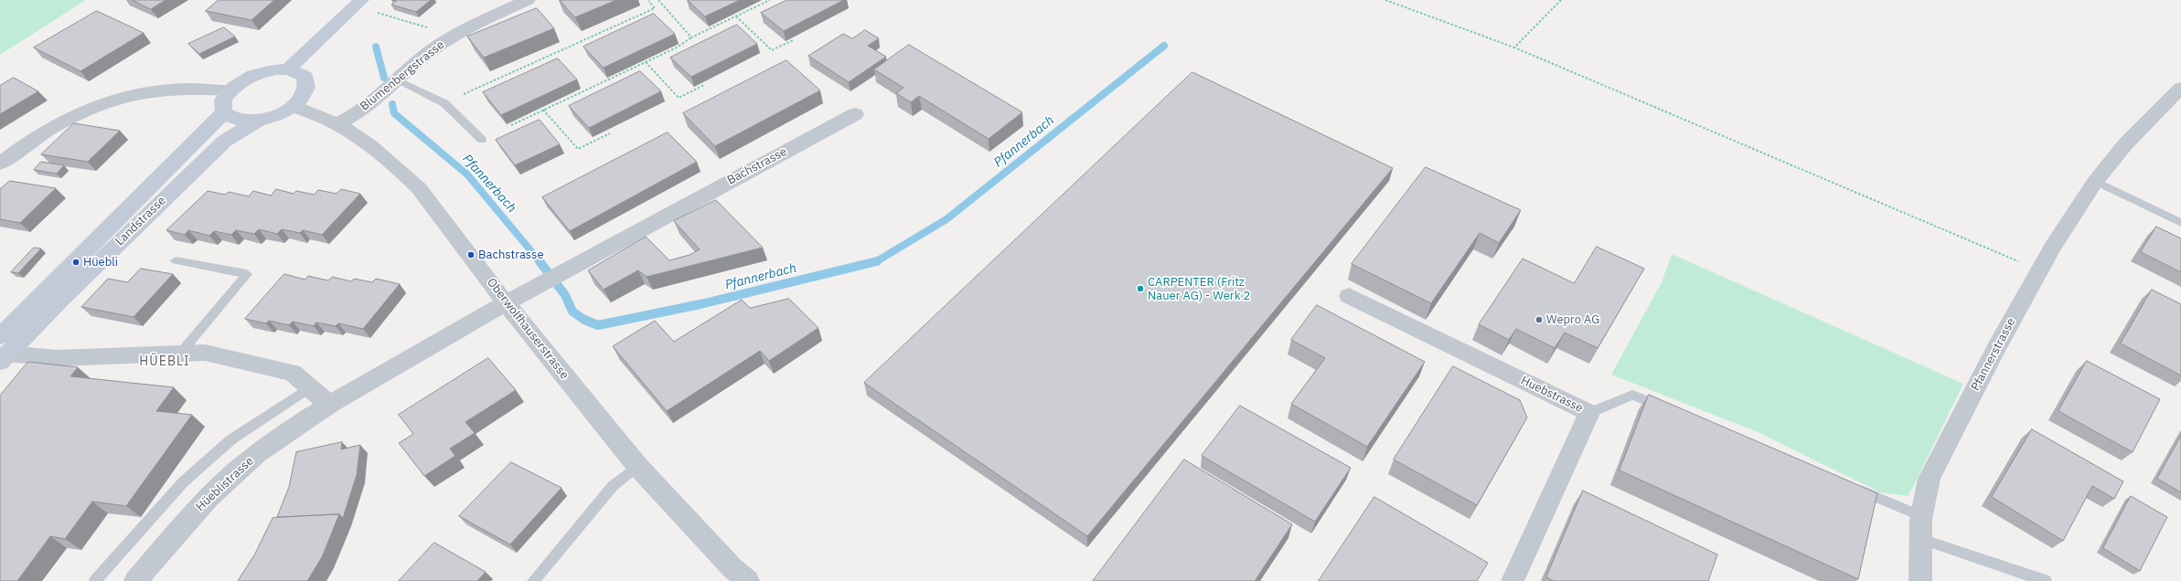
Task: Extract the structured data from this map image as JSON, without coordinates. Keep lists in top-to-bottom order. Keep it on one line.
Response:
{"streets":{"main road":["Landstrasse"],"street":["Blumenbergstrasse","Bachstrasse","Oberwolfhauserstrasse","Pfannerstrasse","Huebstrasse","Hüeblistrasse"]},"crossings":[["Blumenbergstrasse","Oberwolfhauserstrasse"],["Bachstrasse","Oberwolfhauserstrasse"],["Bachstrasse","Hüeblistrasse"],["Oberwolfhauserstrasse","Hüeblistrasse"]],"districts":["HÜEBLI"],"water":["Pfannerbach"],"places":["Bachstrasse","Hüebli","CARPENTER (Fritz Nauer AG) - Werk 2","Wepro AG"]}
